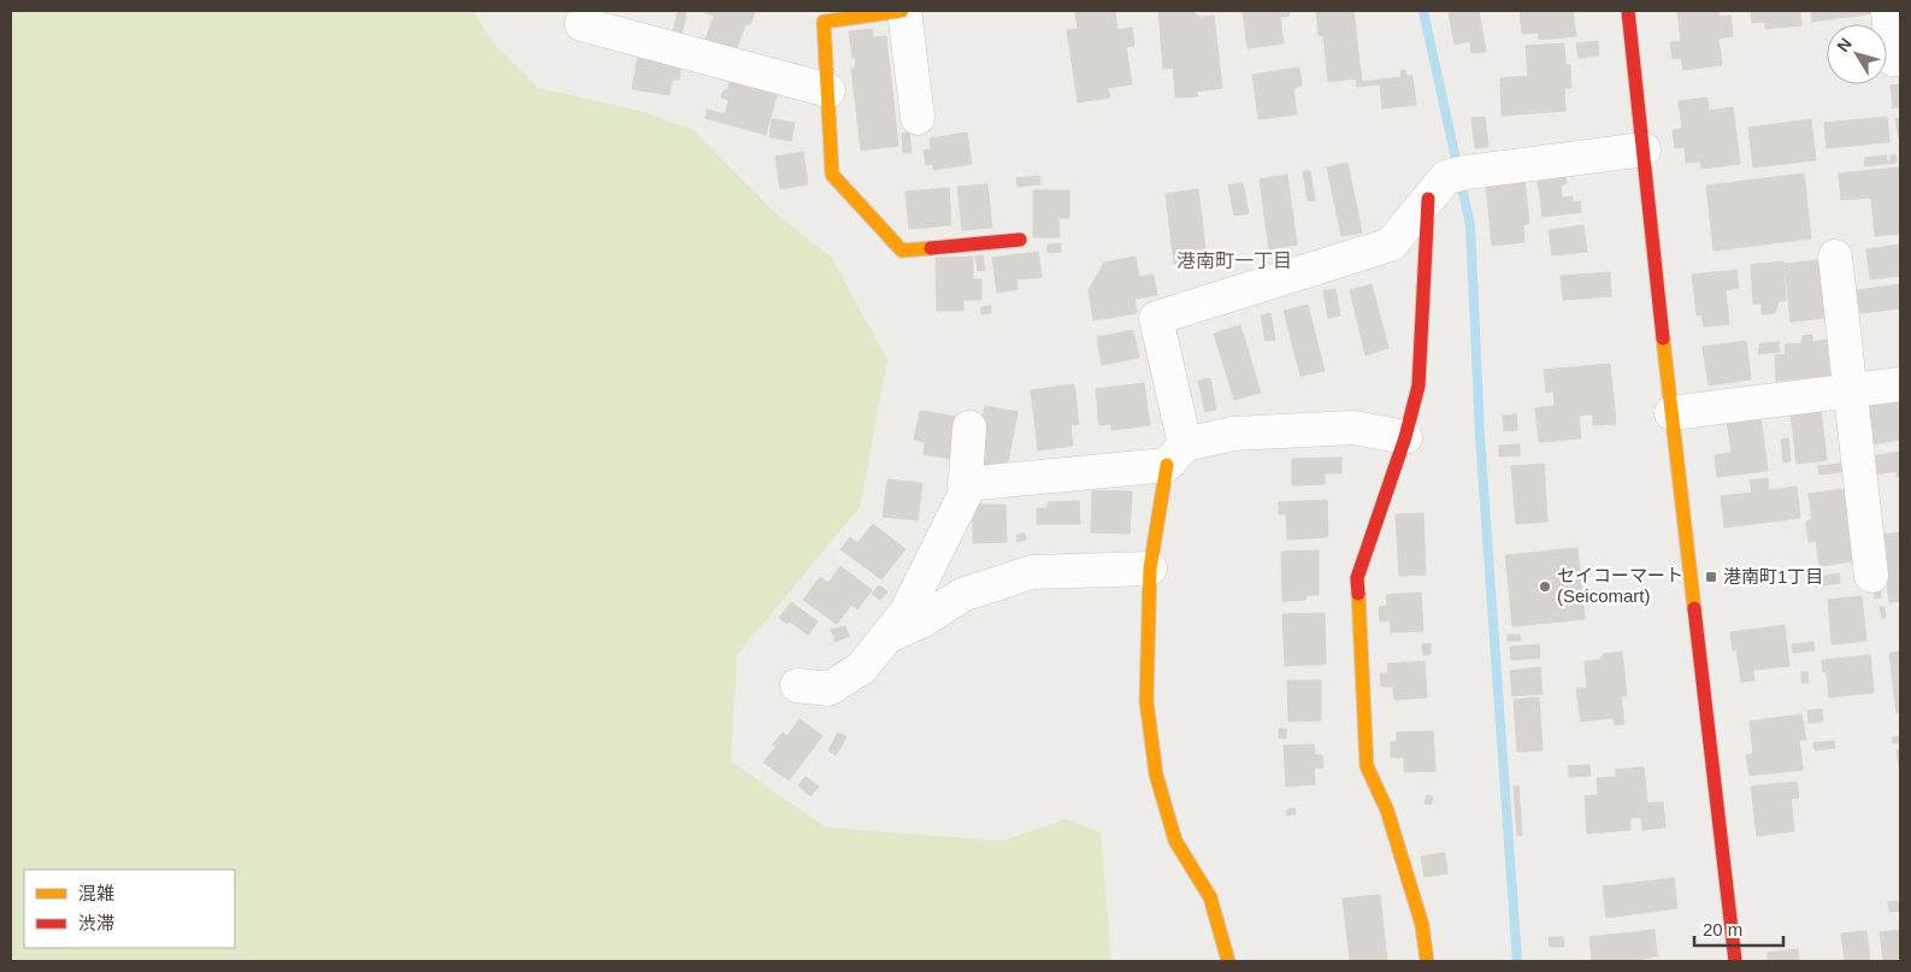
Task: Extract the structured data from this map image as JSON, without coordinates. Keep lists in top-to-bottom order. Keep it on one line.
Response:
{"districts":["港南町一丁目"],"places":{"transit":["港南町1丁目"],"other":["セイコーマート (Seicomart)"]},"legend":["混雑","渋滞"],"scale_bar":"20 m","north":"top left"}
